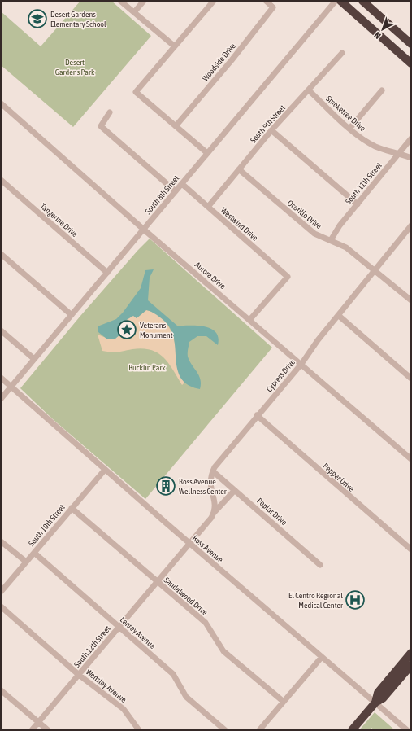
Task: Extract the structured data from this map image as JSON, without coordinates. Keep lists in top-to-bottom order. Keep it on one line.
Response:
{"streets":{"street":["Woodside Drive","Smoketree Drive","South 9th Street","South 11th Street","South 8th Street","Ocotillo Drive","Tangerine Drive","Westwind Drive","Aurora Drive","Cypress Drive","Pepper Drive","Poplar Drive","South 10th Street","Ross Avenue","Sandalwood Drive","Lenrey Avenue","South 12th Street","Wensley Avenue"]},"crossings":[["Smoketree Drive","South 9th Street"],["Smoketree Drive","South 11th Street"],["South 9th Street","Ocotillo Drive"],["South 9th Street","Westwind Drive"],["South 11th Street","Ocotillo Drive"],["South 8th Street","Tangerine Drive"],["South 8th Street","Westwind Drive"],["South 8th Street","Aurora Drive"],["South 8th Street","Ross Avenue"],["Ocotillo Drive","Cypress Drive"],["Westwind Drive","Aurora Drive"],["Aurora Drive","Cypress Drive"],["Cypress Drive","Pepper Drive"],["Cypress Drive","Poplar Drive"],["South 10th Street","Ross Avenue"],["South 10th Street","Sandalwood Drive"],["South 10th Street","Lenrey Avenue"],["Ross Avenue","South 12th Street"],["Sandalwood Drive","South 12th Street"],["Lenrey Avenue","South 12th Street"],["South 12th Street","Wensley Avenue"]],"parks":["Desert Gardens Park","Bucklin Park"],"places":{"school or university":["Desert Gardens Elementary School"],"place":["Veterans Monument"],"building":["Ross Avenue Wellness Center"],"hospital":["El Centro Regional Medical Center"]},"north":"bottom left"}
